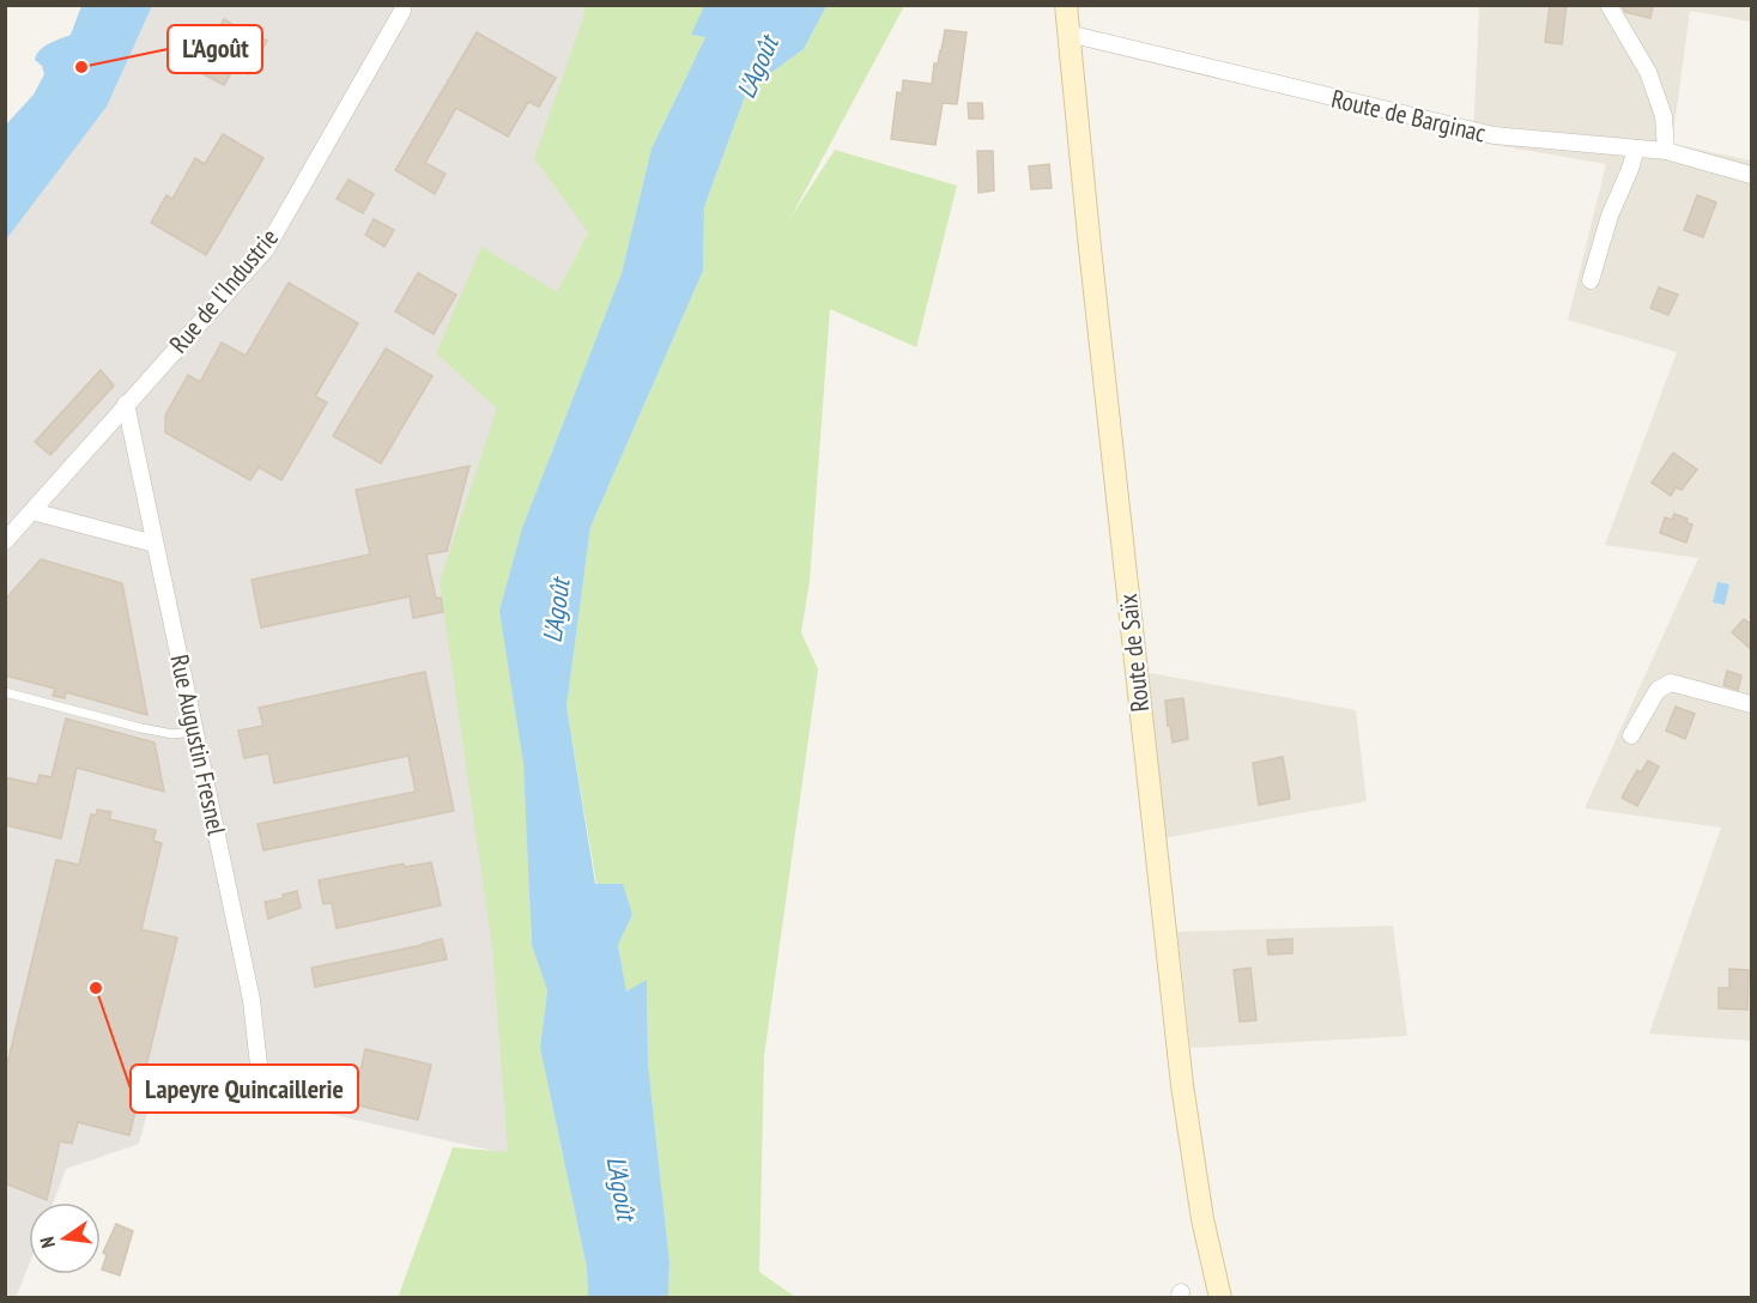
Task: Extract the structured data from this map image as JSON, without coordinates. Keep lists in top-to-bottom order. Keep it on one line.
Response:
{"streets":{"street":["Route de Barginac","Rue de l'Industrie","Route de Saïx","Rue Augustin Fresnel"]},"crossings":[["Route de Barginac","Route de Saïx"],["Rue de l'Industrie","Rue Augustin Fresnel"]],"water":["L'Agoût"],"places":["L'Agoût","Lapeyre Quincaillerie"],"north":"left"}
